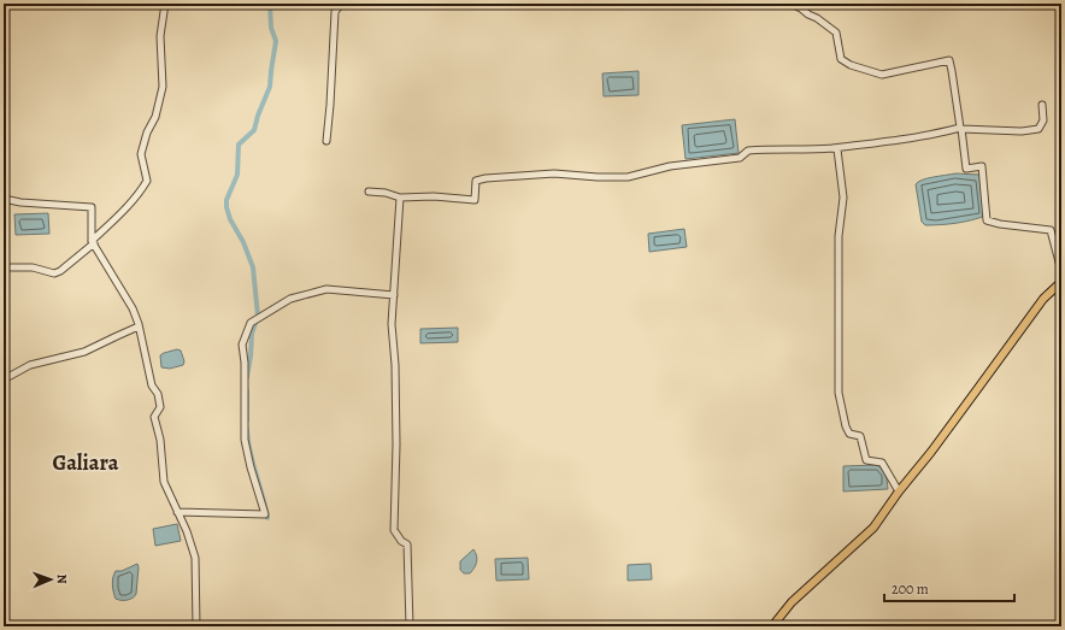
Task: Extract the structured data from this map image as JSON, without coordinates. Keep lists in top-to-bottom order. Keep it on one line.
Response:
{"districts":["Galiara"],"scale_bar":"200 m","north":"right"}
